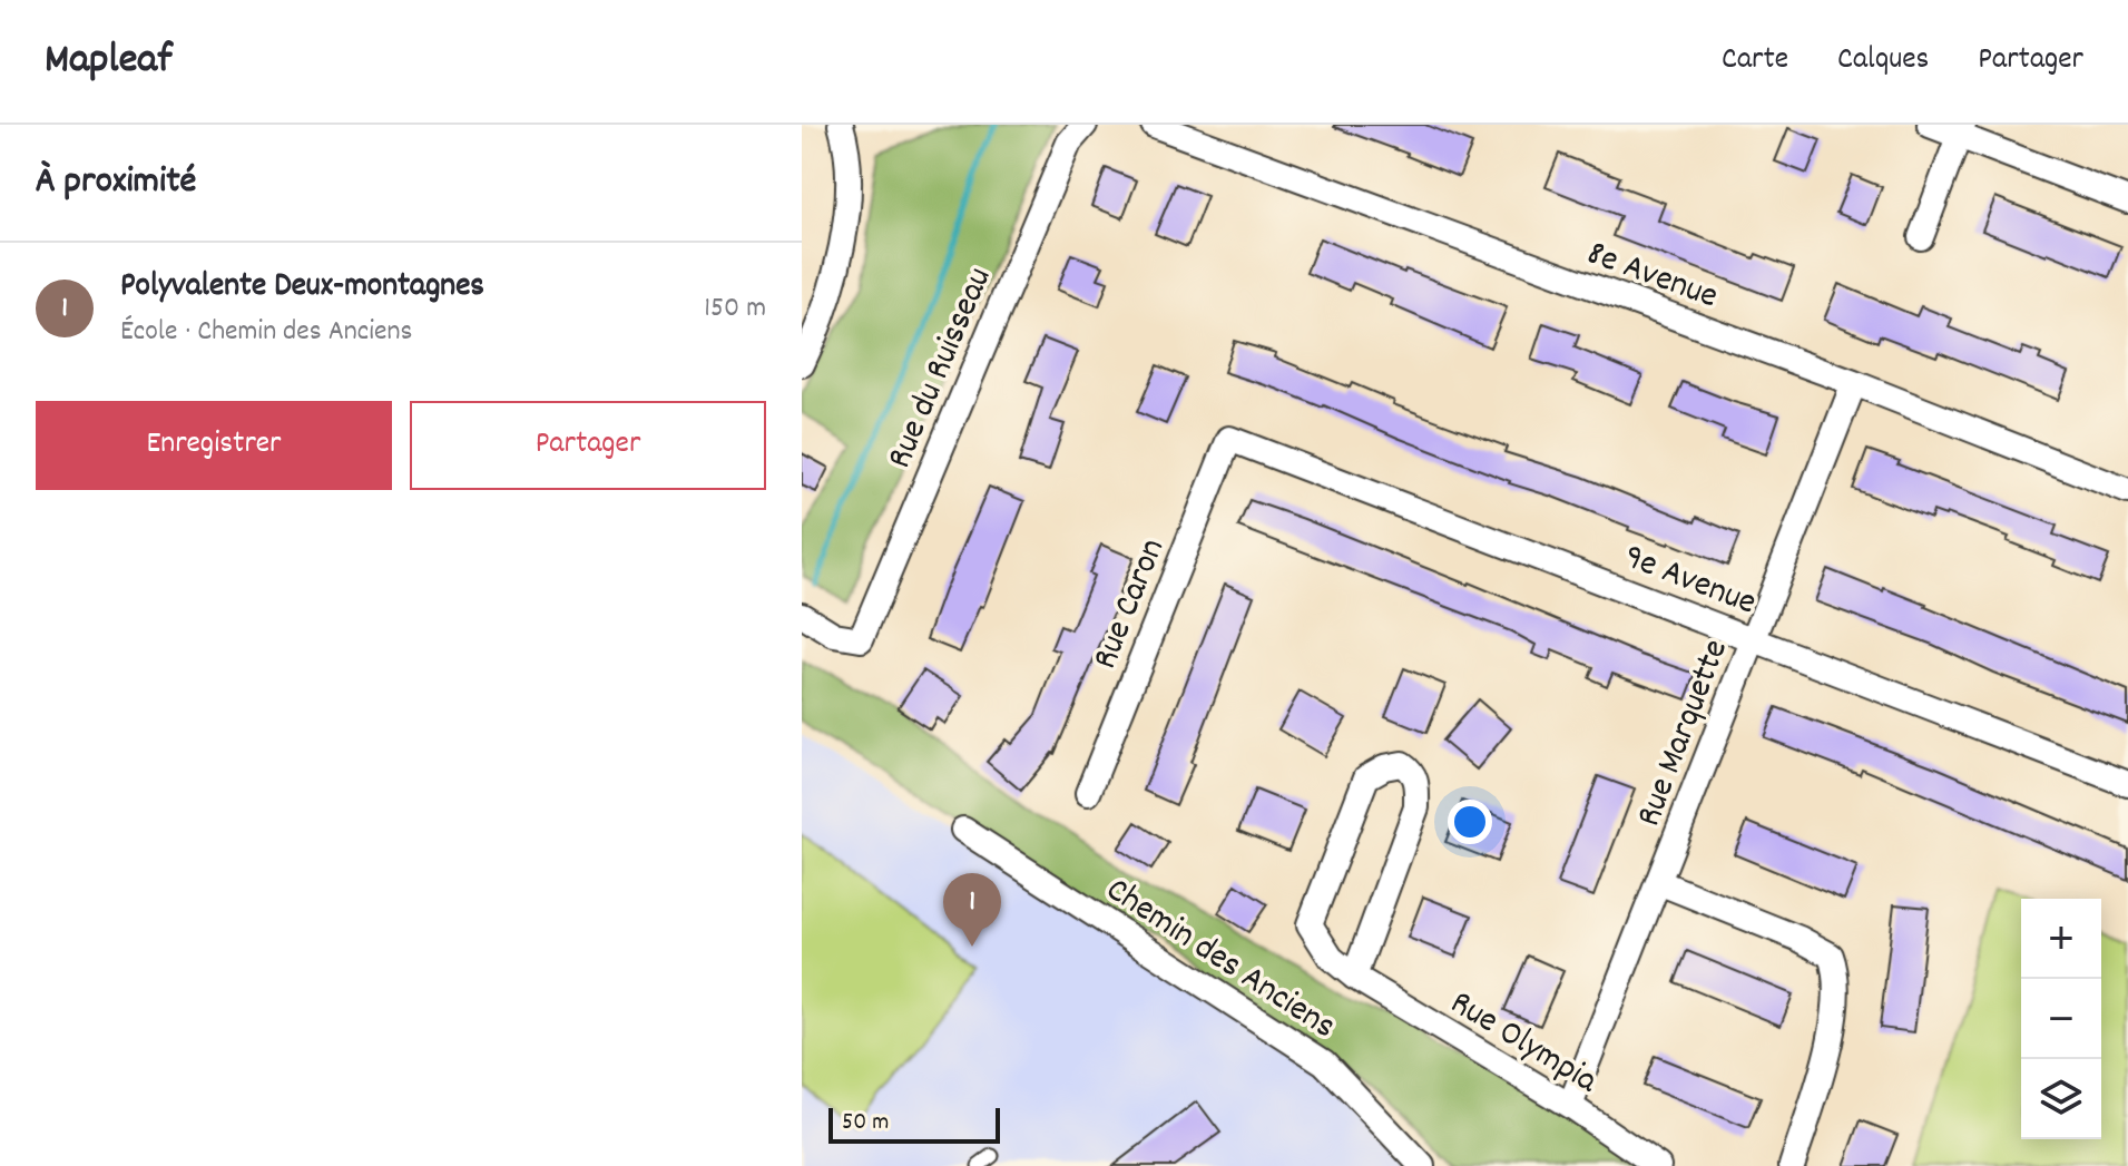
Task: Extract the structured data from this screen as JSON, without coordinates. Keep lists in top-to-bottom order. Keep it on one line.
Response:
{"streets":{"street":["8e Avenue","Rue du Ruisseau","9e Avenue","Rue Caron","Rue Marquette","Chemin des Anciens","Rue Olympia"]},"crossings":[["8e Avenue","Rue Marquette"],["9e Avenue","Rue Caron"],["9e Avenue","Rue Marquette"],["Rue Marquette","Rue Olympia"]],"scale_bar":"50 m","page":{"header":"Mapleaf","nav":["Carte","Calques","Partager"],"heading":"À proximité","list":[{"mark":"1","name":"Polyvalente Deux-montagnes","note":"École · Chemin des Anciens","value":"150 m"}],"buttons":["Enregistrer","Partager"],"pins":"1","map_buttons":["+","−"],"scale":"50 m"}}
